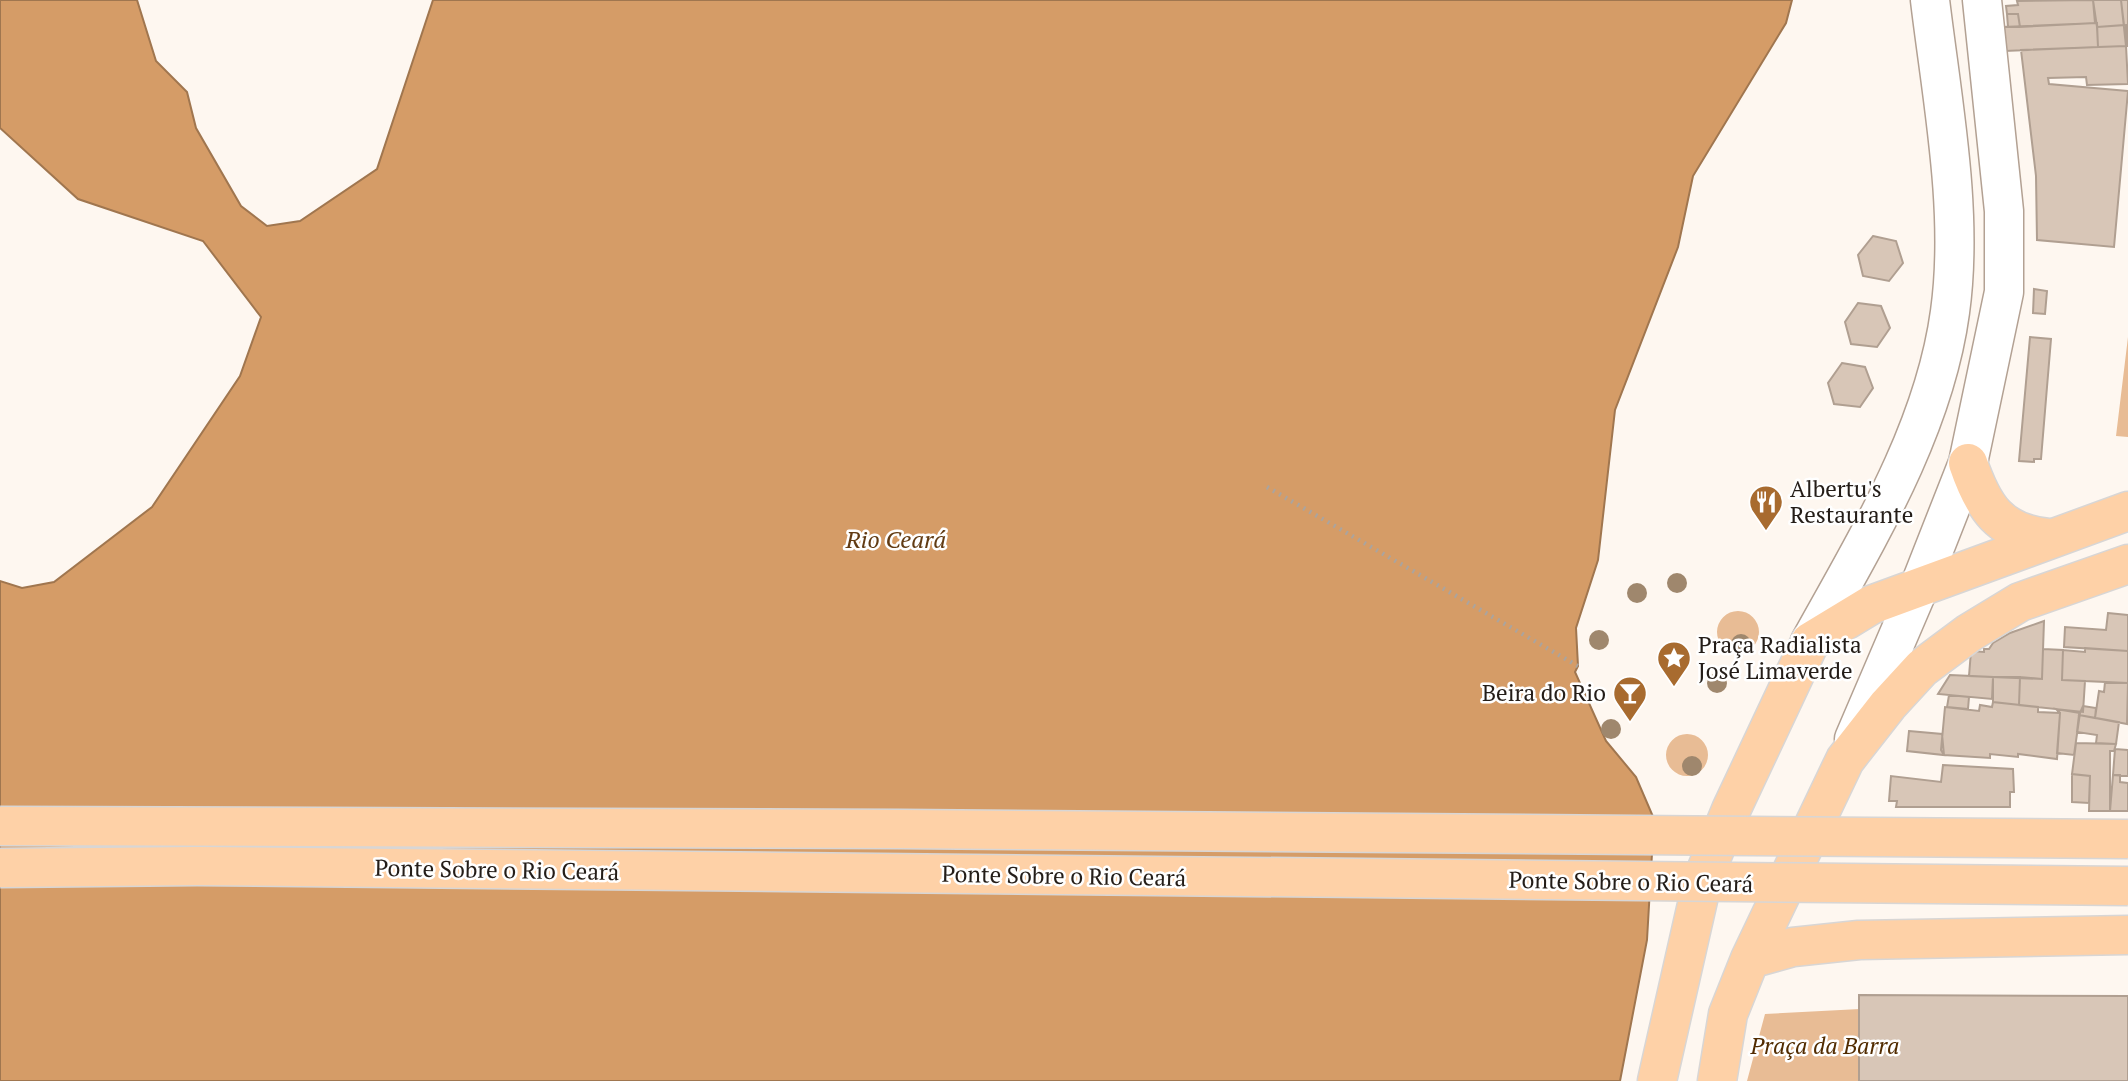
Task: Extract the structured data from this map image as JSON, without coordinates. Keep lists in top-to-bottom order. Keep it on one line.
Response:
{"streets":{"main road":["Ponte Sobre o Rio Ceará"]},"water":["Rio Ceará"],"parks":["Praça da Barra"],"places":{"restaurant":["Albertu's Restaurante"],"place":["Praça Radialista José Limaverde"],"bar":["Beira do Rio"]}}
